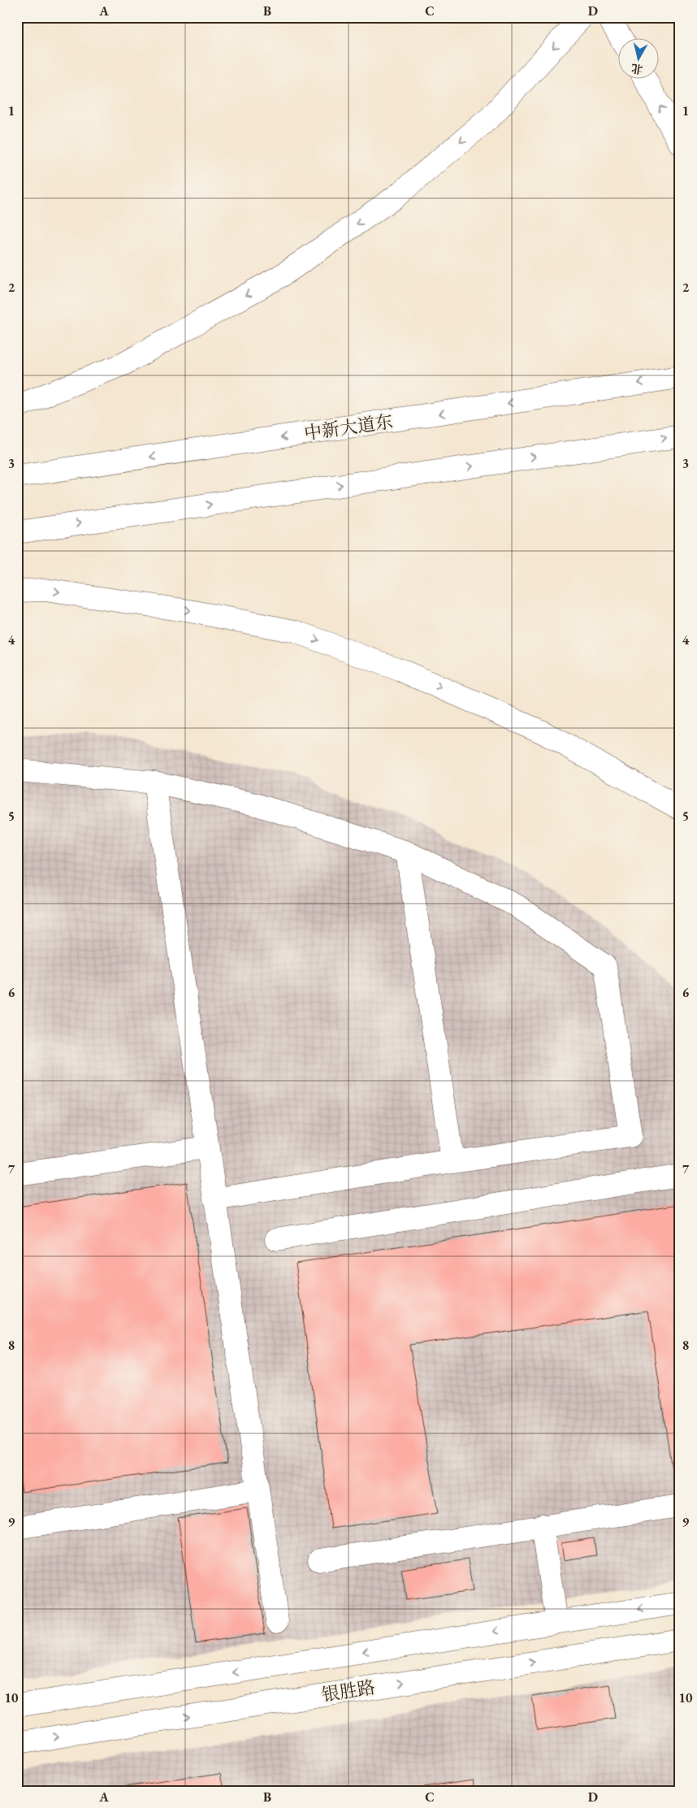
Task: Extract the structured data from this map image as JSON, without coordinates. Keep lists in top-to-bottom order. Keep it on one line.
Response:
{"streets":{"main road":["中新大道东","银胜路"]},"north":"bottom","grid":{"columns":["A","B","C","D"],"rows":["1","2","3","4","5","6","7","8","9","10"]}}
